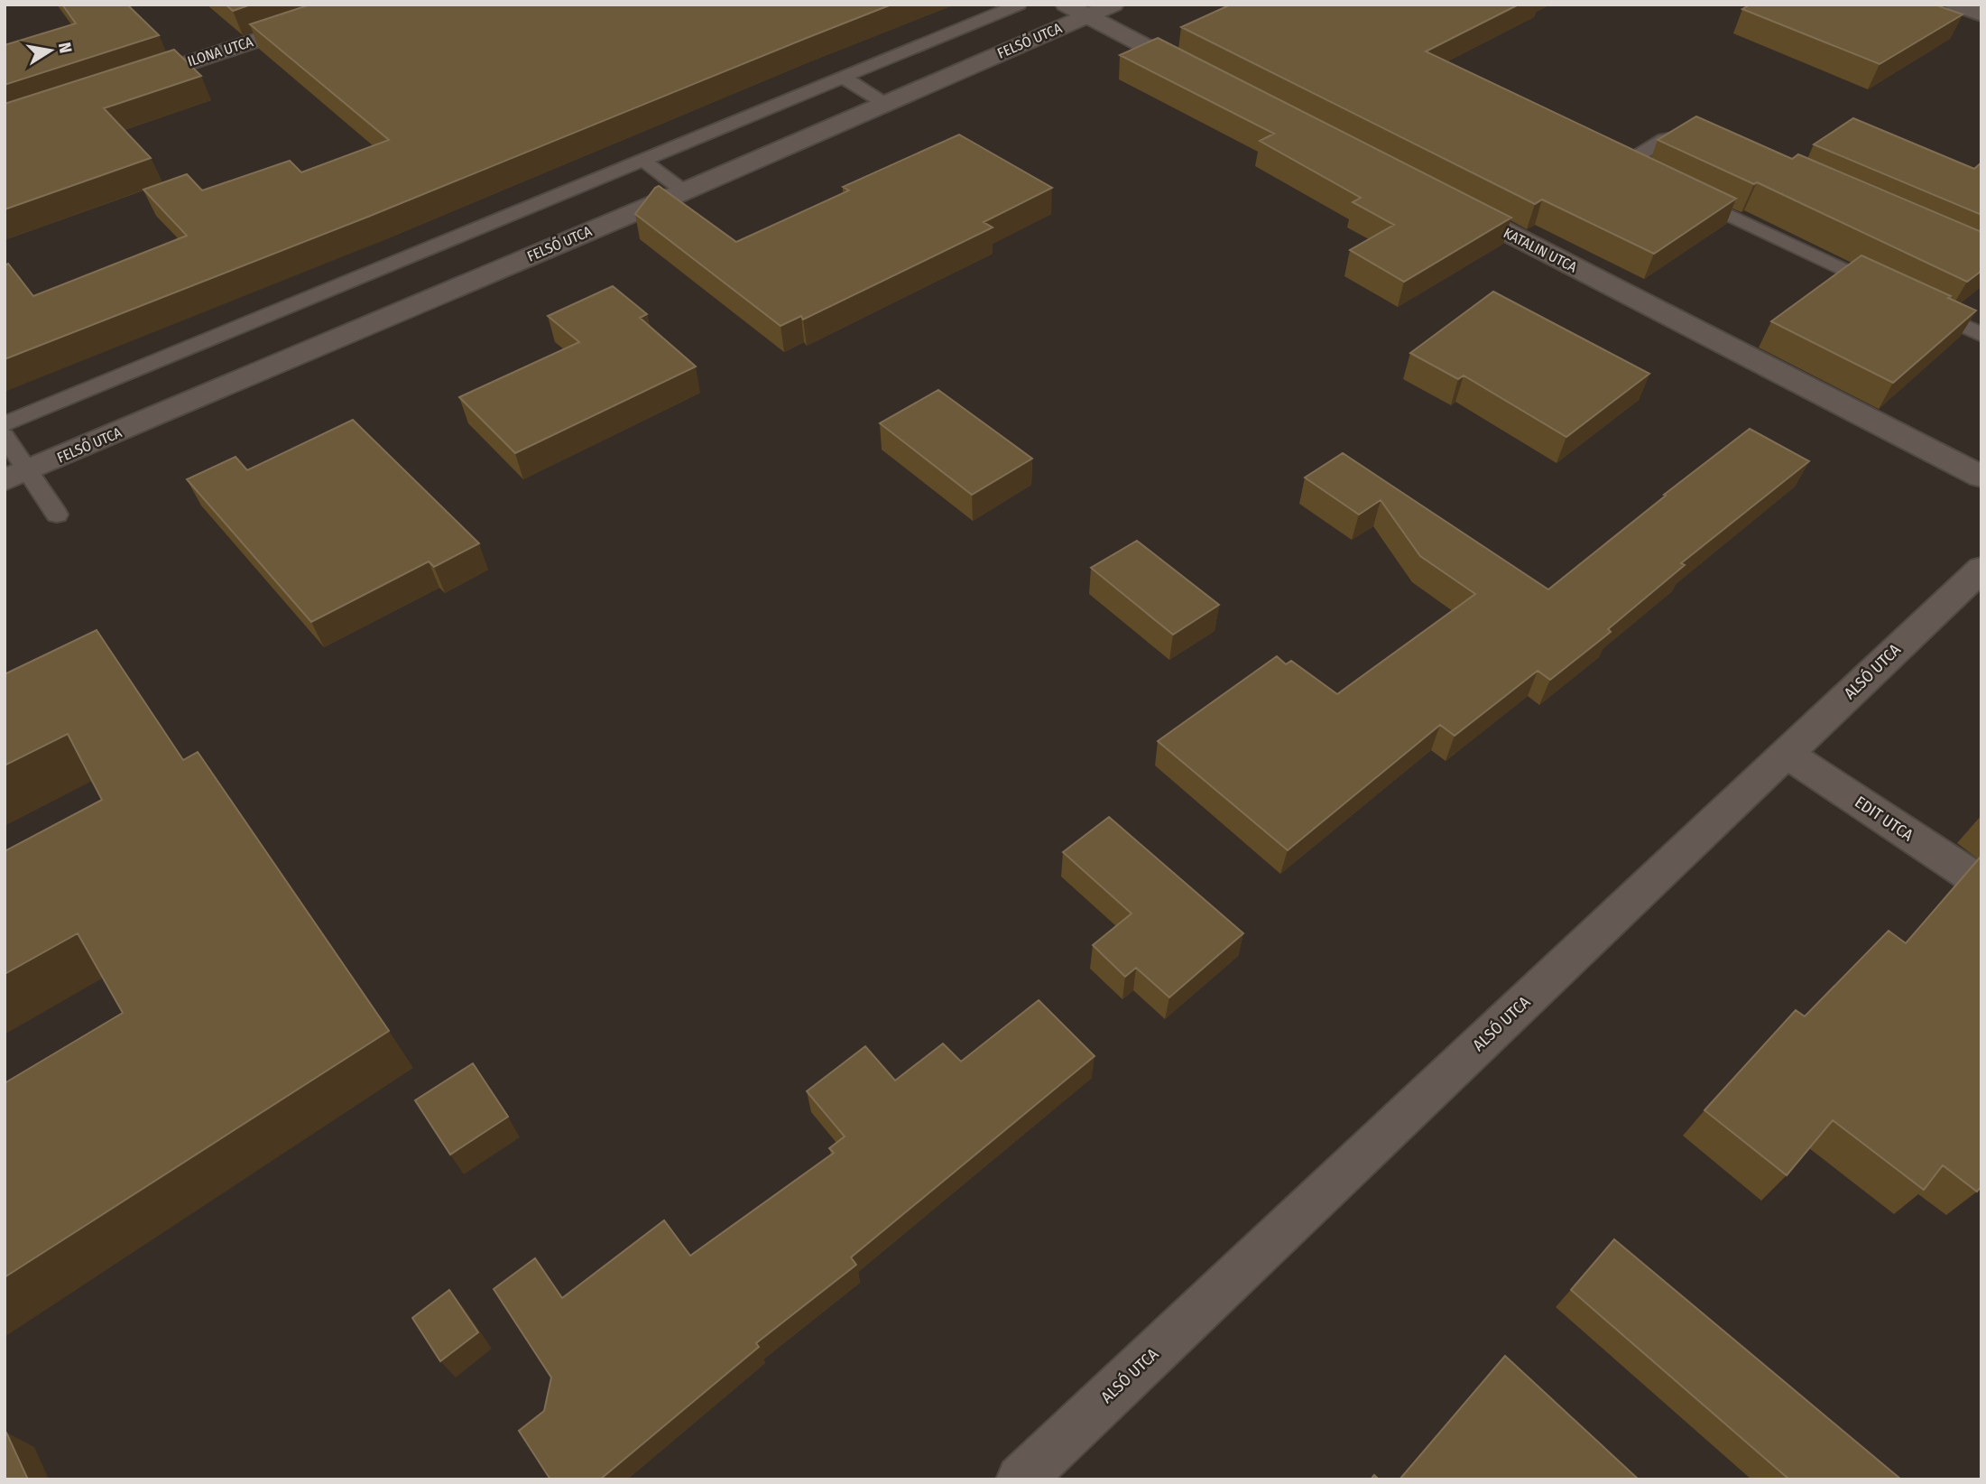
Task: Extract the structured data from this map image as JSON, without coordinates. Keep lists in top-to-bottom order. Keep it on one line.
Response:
{"streets":{"street":["FELSŐ UTCA","ILONA UTCA","KATALIN UTCA","ALSÓ UTCA","EDIT UTCA"]},"crossings":[["ALSÓ UTCA","EDIT UTCA"]],"north":"right"}
